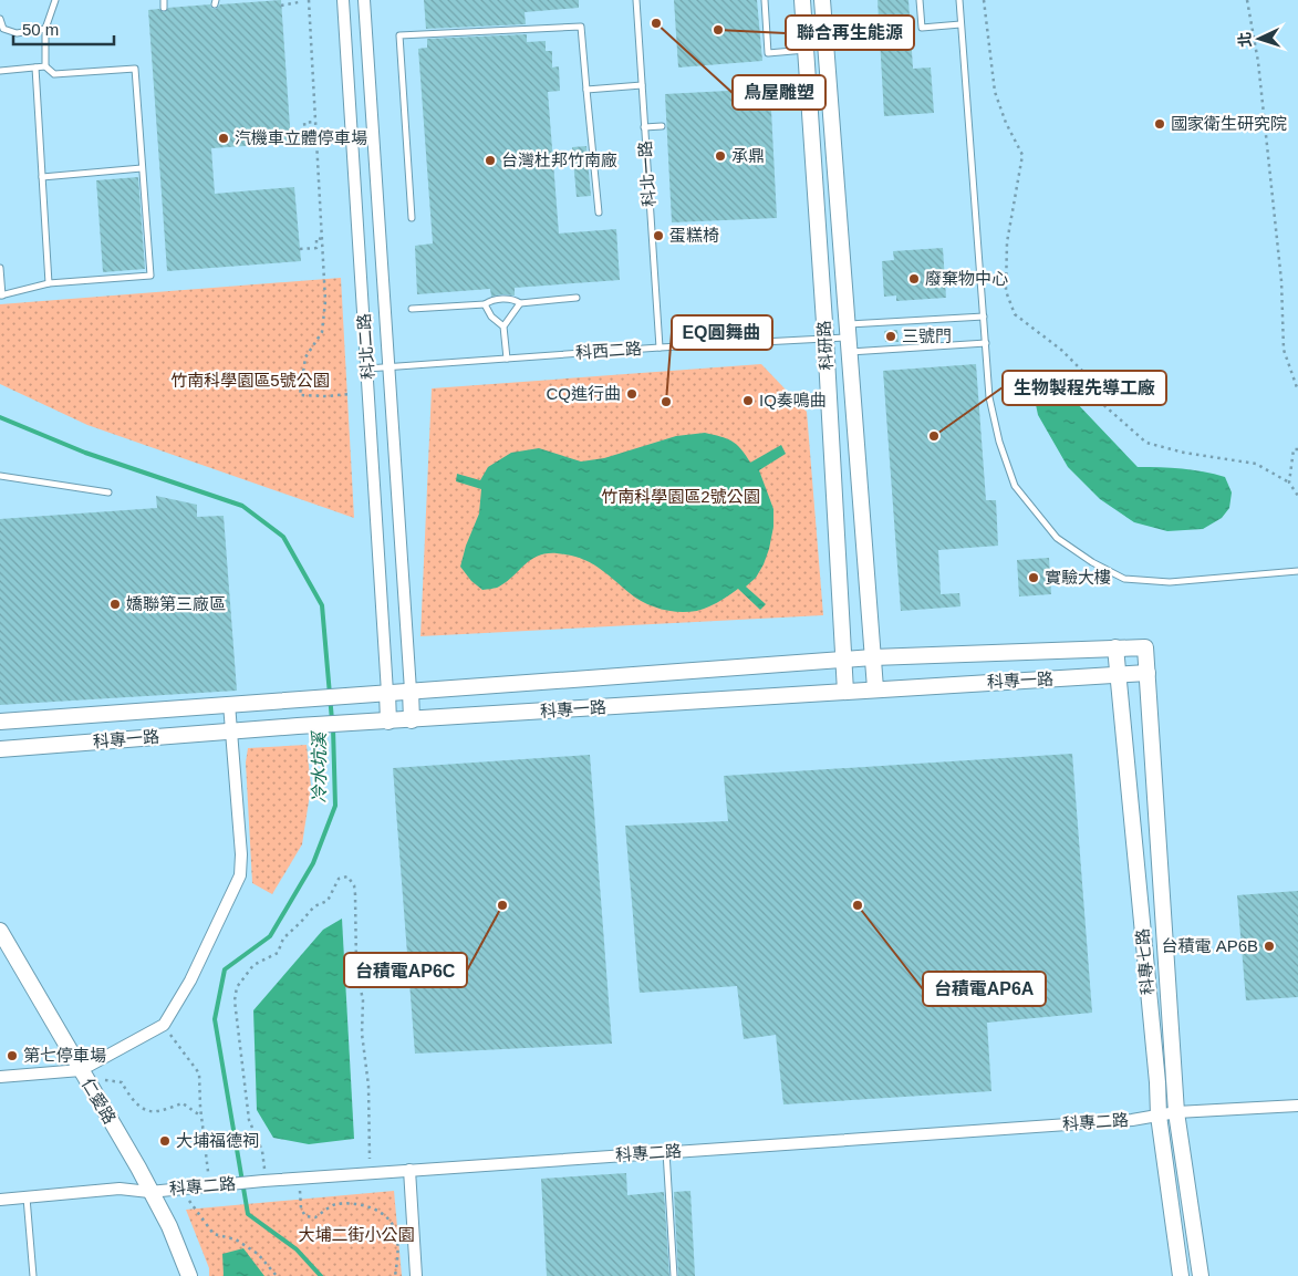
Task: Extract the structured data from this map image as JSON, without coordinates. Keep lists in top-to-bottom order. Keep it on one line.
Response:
{"streets":{"street":["科研路","科北二路","科專一路","科專七路","仁愛路","科專二路"],"lane":["科北一路","科西二路"]},"crossings":[["科北一路","科西二路"],["科研路","科西二路"],["科研路","科專一路"],["科北二路","科西二路"],["科北二路","科專一路"],["科專一路","科專七路"],["科專七路","科專二路"],["仁愛路","科專二路"]],"water":["冷水坑溪"],"parks":["竹南科學園區5號公園","竹南科學園區2號公園","大埔二街小公園"],"places":["鳥屋雕塑","聯合再生能源","國家衛生研究院","汽機車立體停車場","承鼎","台灣杜邦竹南廠","蛋糕椅","廢棄物中心","三號門","CQ進行曲","IQ奏鳴曲","EQ圓舞曲","生物製程先導工廠","實驗大樓","嬌聯第三廠區","台積電AP6C","台積電AP6A","台積電 AP6B","第七停車場","大埔福德祠"],"scale_bar":"50 m","north":"left"}
